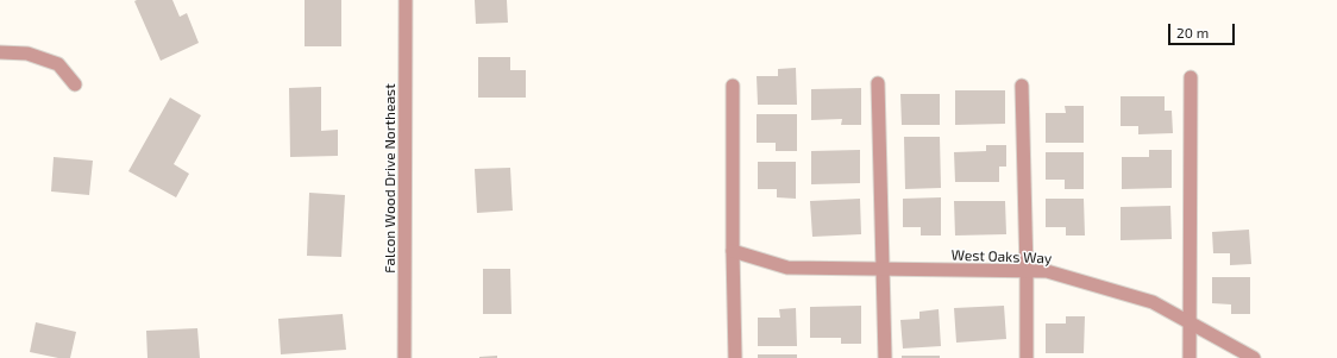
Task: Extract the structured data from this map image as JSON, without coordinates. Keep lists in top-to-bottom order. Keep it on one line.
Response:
{"streets":{"street":["Falcon Wood Drive Northeast","West Oaks Way"]},"scale_bar":"20 m"}
